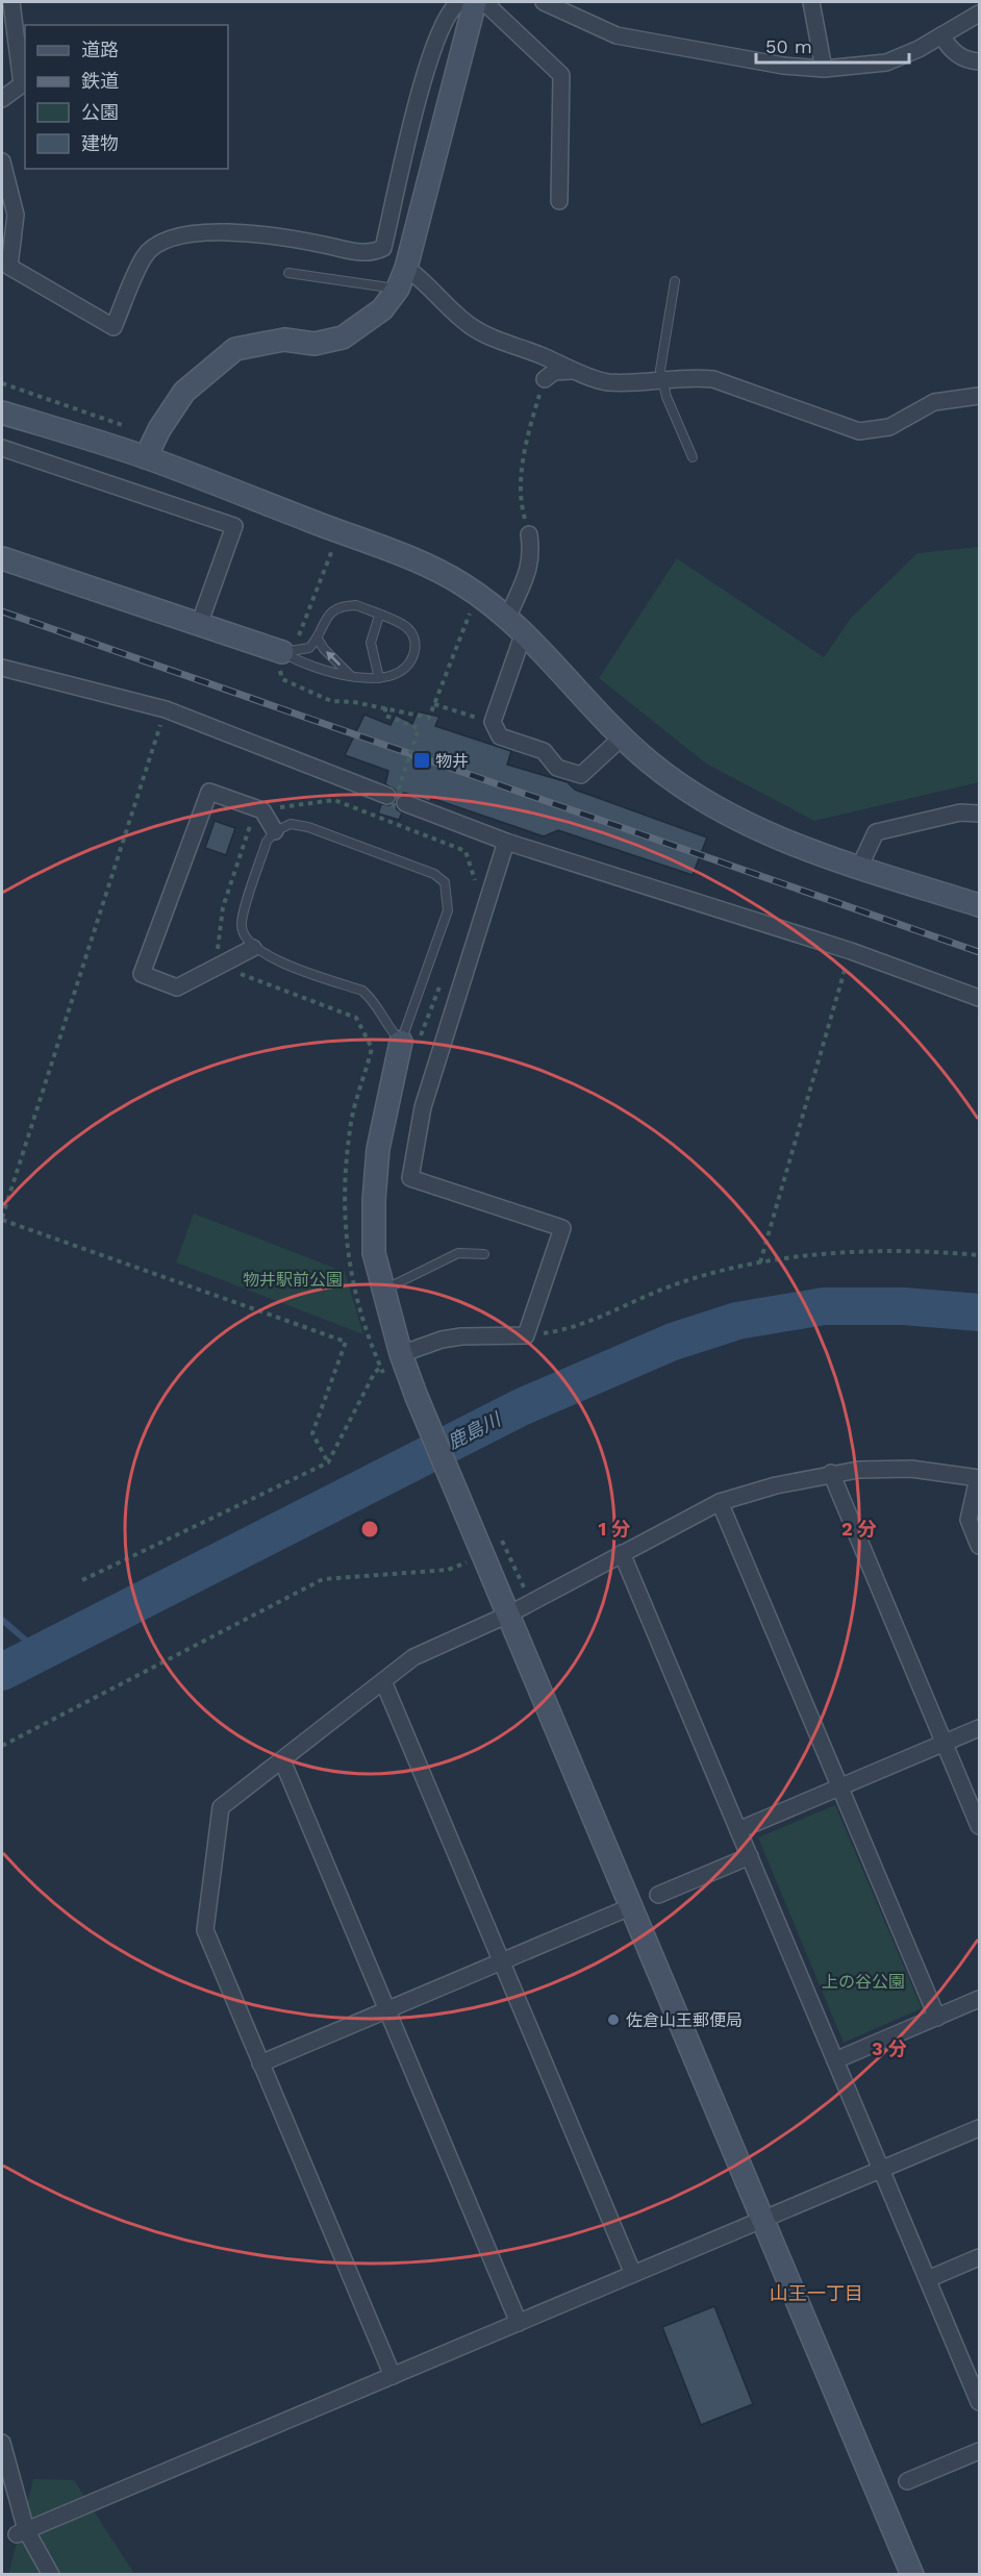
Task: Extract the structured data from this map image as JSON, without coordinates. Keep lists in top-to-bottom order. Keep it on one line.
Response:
{"districts":["山王一丁目"],"water":["鹿島川"],"parks":["物井駅前公園","上の谷公園"],"places":{"transit":["物井"],"other":["佐倉山王郵便局"]},"legend":["道路","鉄道","公園","建物"],"scale_bar":"50 m","rings":["1 分","2 分","3 分"]}
